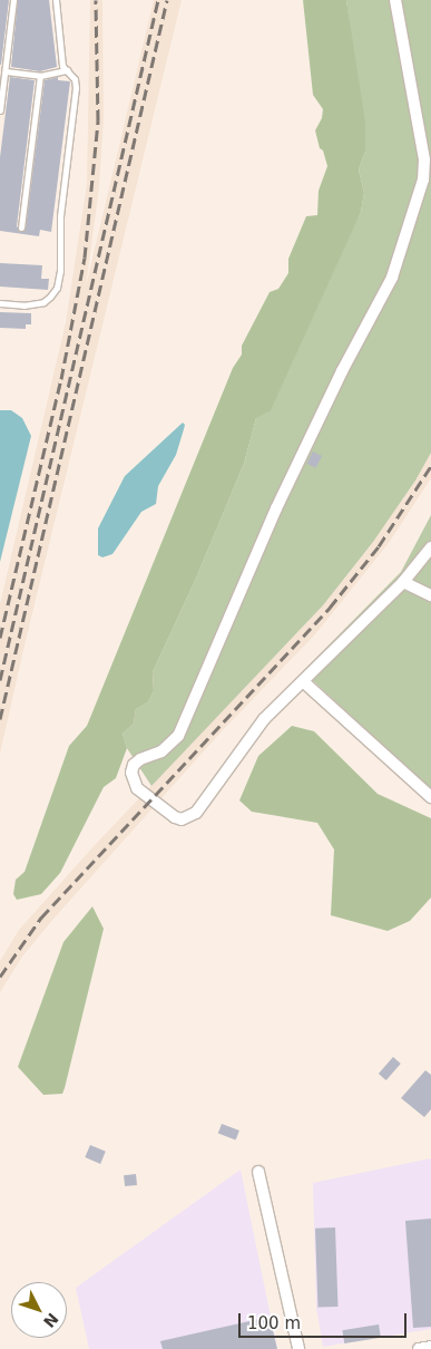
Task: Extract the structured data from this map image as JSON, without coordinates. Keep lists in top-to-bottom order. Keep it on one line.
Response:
{"scale_bar":"100 m","north":"bottom right"}
